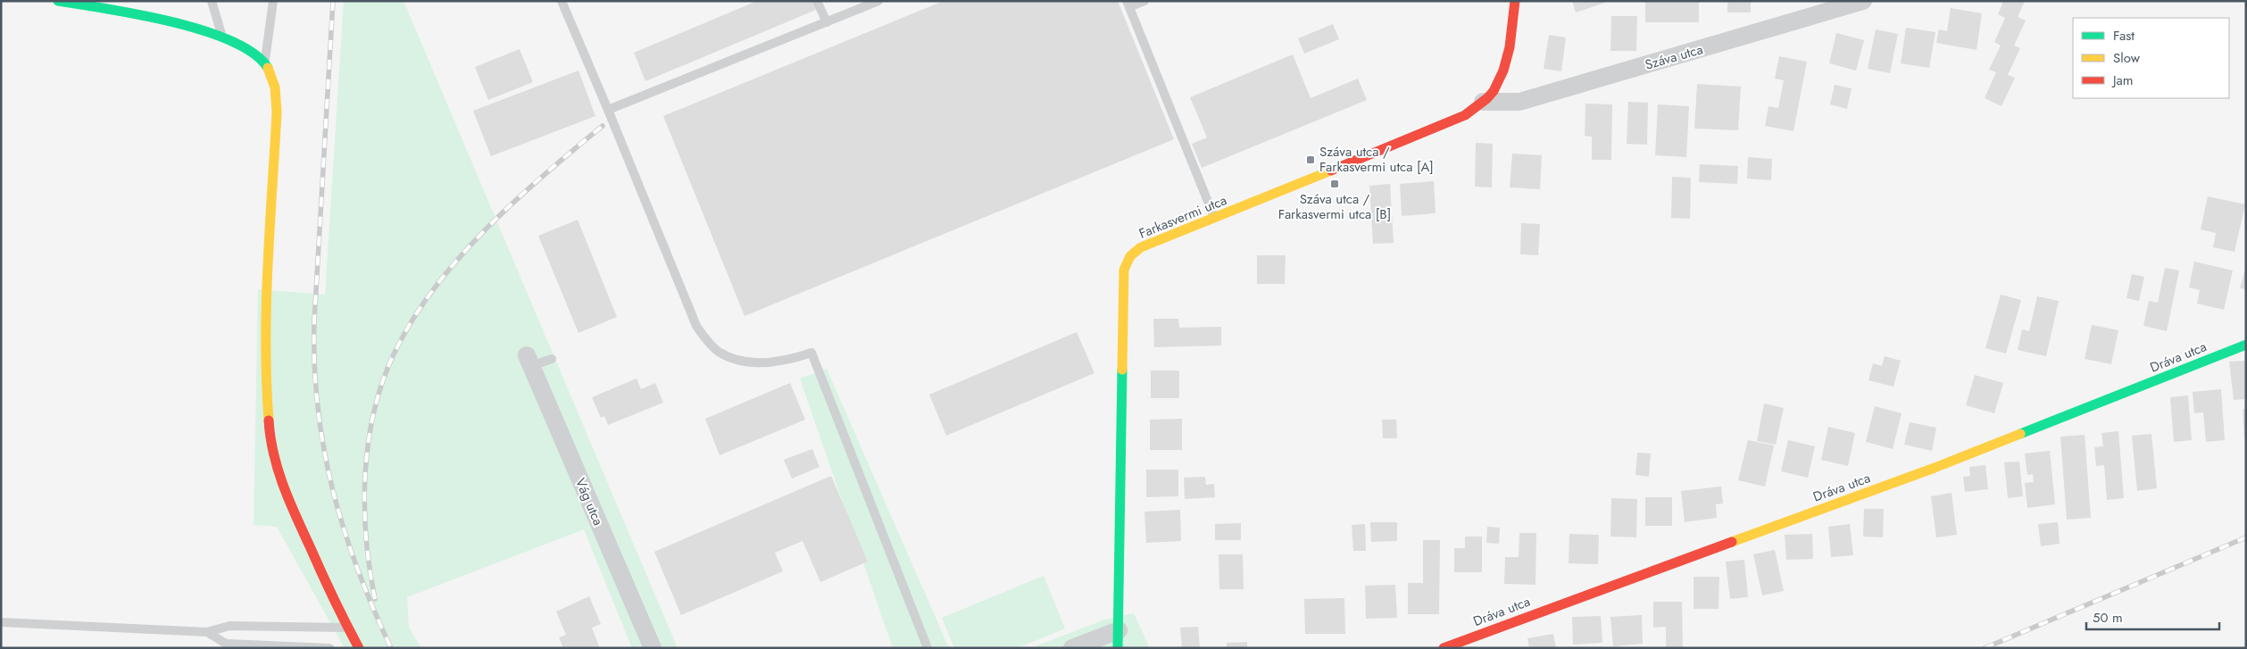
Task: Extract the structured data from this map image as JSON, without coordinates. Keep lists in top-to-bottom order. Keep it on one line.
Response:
{"streets":{"street":["Száva utca","Farkasvermi utca","Dráva utca","Vág utca"]},"crossings":[["Száva utca","Farkasvermi utca"]],"places":{"transit":["Száva utca / Farkasvermi utca [A]","Száva utca / Farkasvermi utca [B]"]},"legend":["Fast","Slow","Jam"],"scale_bar":"50 m"}
